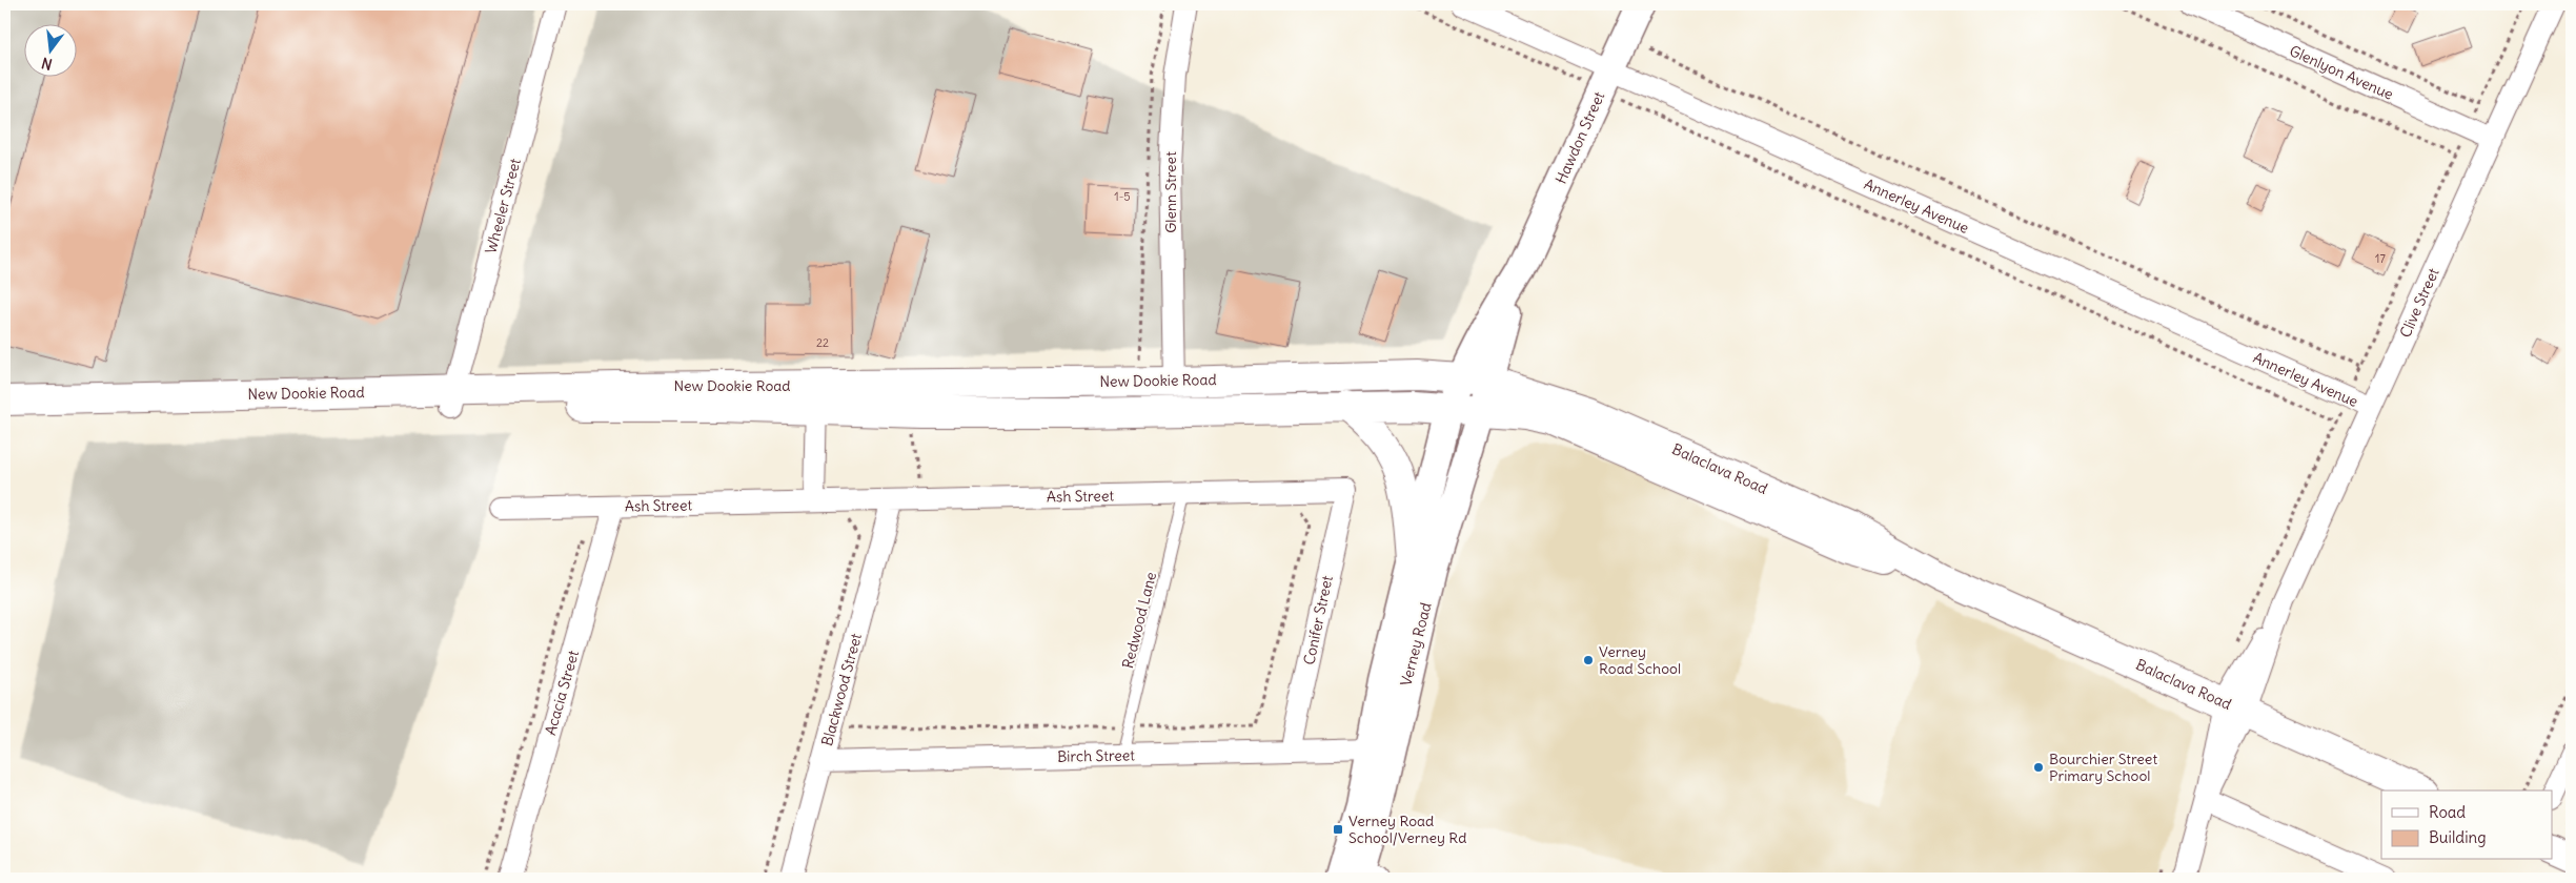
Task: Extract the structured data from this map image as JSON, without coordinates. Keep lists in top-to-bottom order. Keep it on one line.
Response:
{"streets":{"main road":["New Dookie Road","Balaclava Road"],"street":["Glenlyon Avenue","Hawdon Street","Glenn Street","Wheeler Street","Annerley Avenue","Clive Street","Ash Street","Conifer Street","Verney Road","Blackwood Street","Acacia Street","Birch Street"],"lane":["Redwood Lane"]},"crossings":[["Glenlyon Avenue","Clive Street"],["Hawdon Street","Annerley Avenue"],["Hawdon Street","New Dookie Road"],["Hawdon Street","Balaclava Road"],["Hawdon Street","Verney Road"],["Glenn Street","New Dookie Road"],["Wheeler Street","New Dookie Road"],["Annerley Avenue","Clive Street"],["Clive Street","Balaclava Road"],["New Dookie Road","Balaclava Road"],["New Dookie Road","Verney Road"],["Balaclava Road","Verney Road"],["Ash Street","Redwood Lane"],["Ash Street","Conifer Street"],["Ash Street","Blackwood Street"],["Ash Street","Acacia Street"],["Redwood Lane","Birch Street"],["Conifer Street","Birch Street"],["Verney Road","Birch Street"],["Blackwood Street","Birch Street"]],"places":{"other":["Verney Road School","Bourchier Street Primary School"],"transit":["Verney Road School/Verney Rd"]},"house_numbers":["1-5","17","22"],"legend":["Road","Building"],"north":"bottom"}
